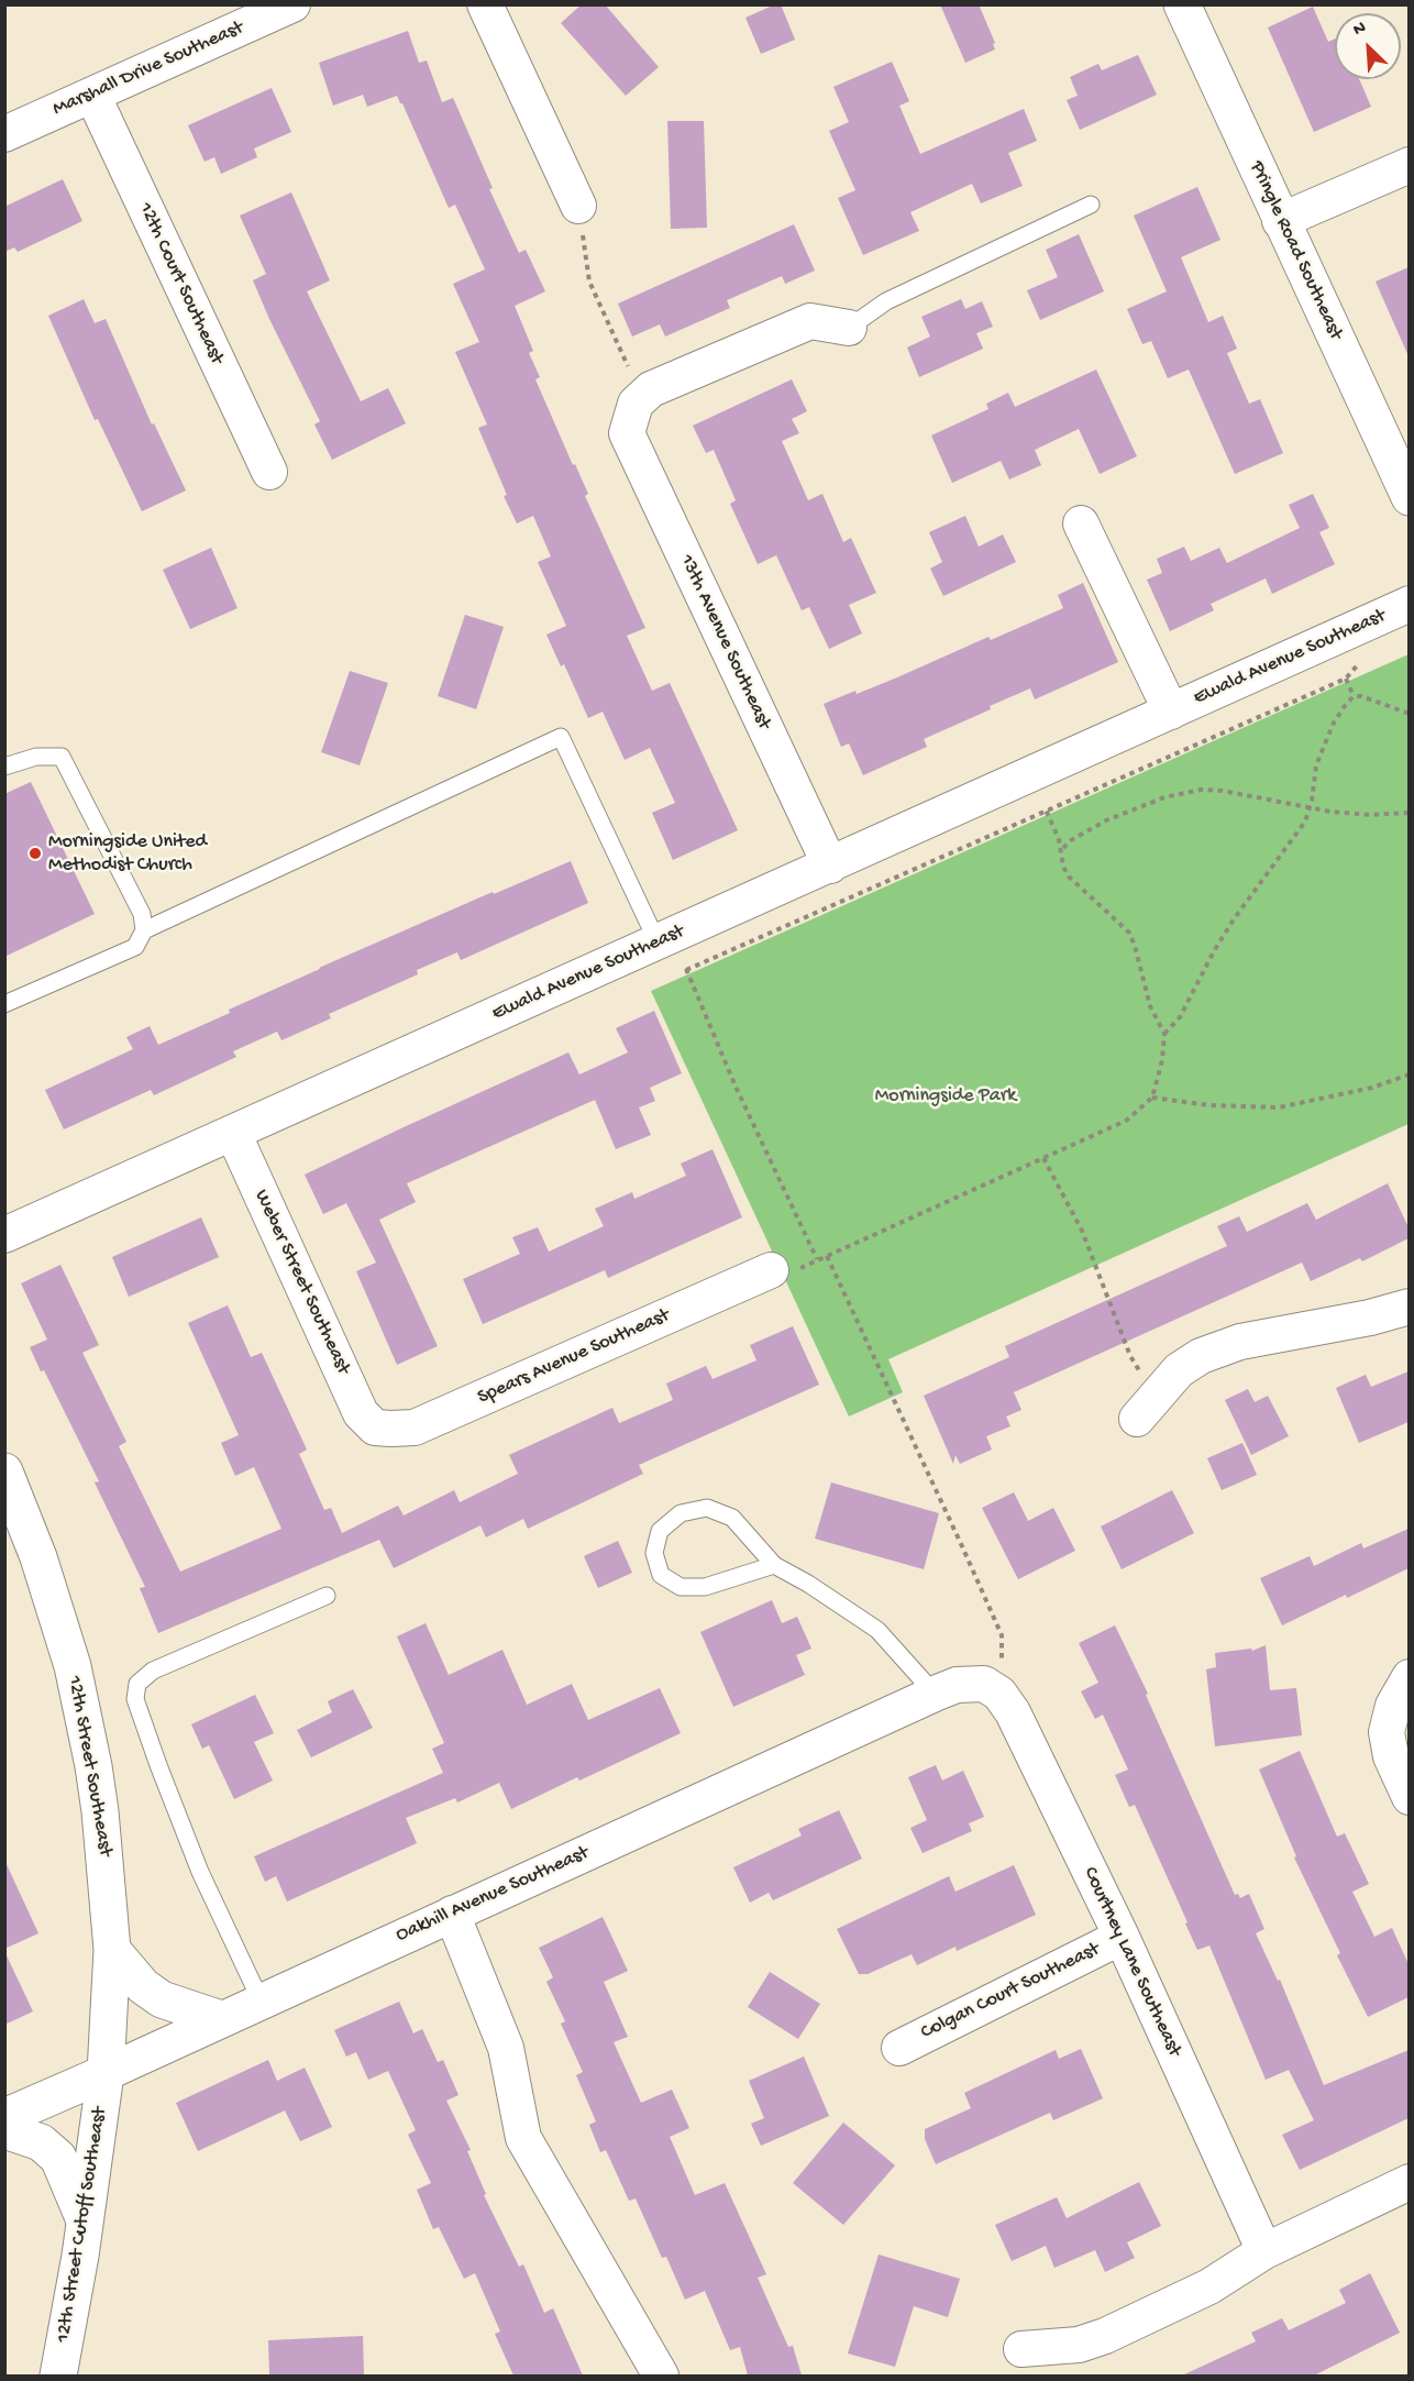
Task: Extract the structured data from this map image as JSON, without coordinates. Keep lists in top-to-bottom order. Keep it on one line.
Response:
{"streets":{"main road":["Pringle Road Southeast","12th Street Southeast","Oakhill Avenue Southeast","12th Street Cutoff Southeast"],"street":["Marshall Drive Southeast","12th Court Southeast","13th Avenue Southeast","Ewald Avenue Southeast","Weber Street Southeast","Spears Avenue Southeast","Courtney Lane Southeast","Colgan Court Southeast"]},"crossings":[["Marshall Drive Southeast","12th Court Southeast"],["13th Avenue Southeast","Ewald Avenue Southeast"],["Ewald Avenue Southeast","Weber Street Southeast"],["Weber Street Southeast","Spears Avenue Southeast"],["12th Street Southeast","Oakhill Avenue Southeast"],["12th Street Southeast","12th Street Cutoff Southeast"],["Oakhill Avenue Southeast","Courtney Lane Southeast"],["Oakhill Avenue Southeast","12th Street Cutoff Southeast"],["Courtney Lane Southeast","Colgan Court Southeast"]],"parks":["Morningside Park"],"places":["Morningside United Methodist Church"],"north":"top left"}
